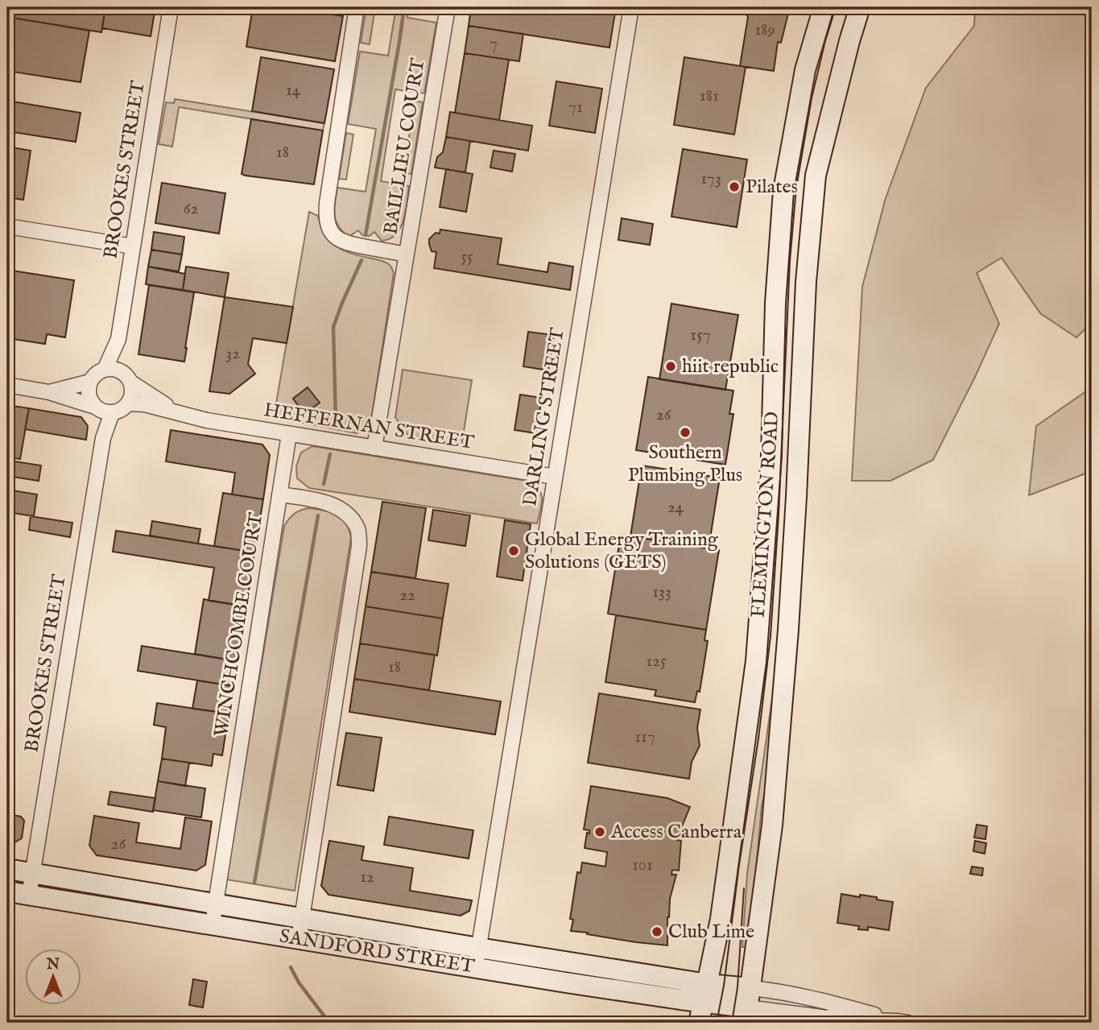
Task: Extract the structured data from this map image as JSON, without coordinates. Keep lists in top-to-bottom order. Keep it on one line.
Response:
{"streets":{"main road":["FLEMINGTON ROAD","SANDFORD STREET"],"street":["BAILLIEU COURT","BROOKES STREET","DARLING STREET","HEFFERNAN STREET","WINCHCOMBE COURT"]},"crossings":[["BROOKES STREET","HEFFERNAN STREET"],["BROOKES STREET","SANDFORD STREET"],["DARLING STREET","HEFFERNAN STREET"],["DARLING STREET","SANDFORD STREET"],["FLEMINGTON ROAD","SANDFORD STREET"],["WINCHCOMBE COURT","SANDFORD STREET"]],"places":["Pilates","hiit republic","Southern Plumbing Plus","Global Energy Training Solutions (GETS)","Access Canberra","Club Lime"],"house_numbers":["189","7","14","181","71","18","173","62","55","157","32","26","24","133","22","125","18","117","26","101","12"],"north":"top"}
